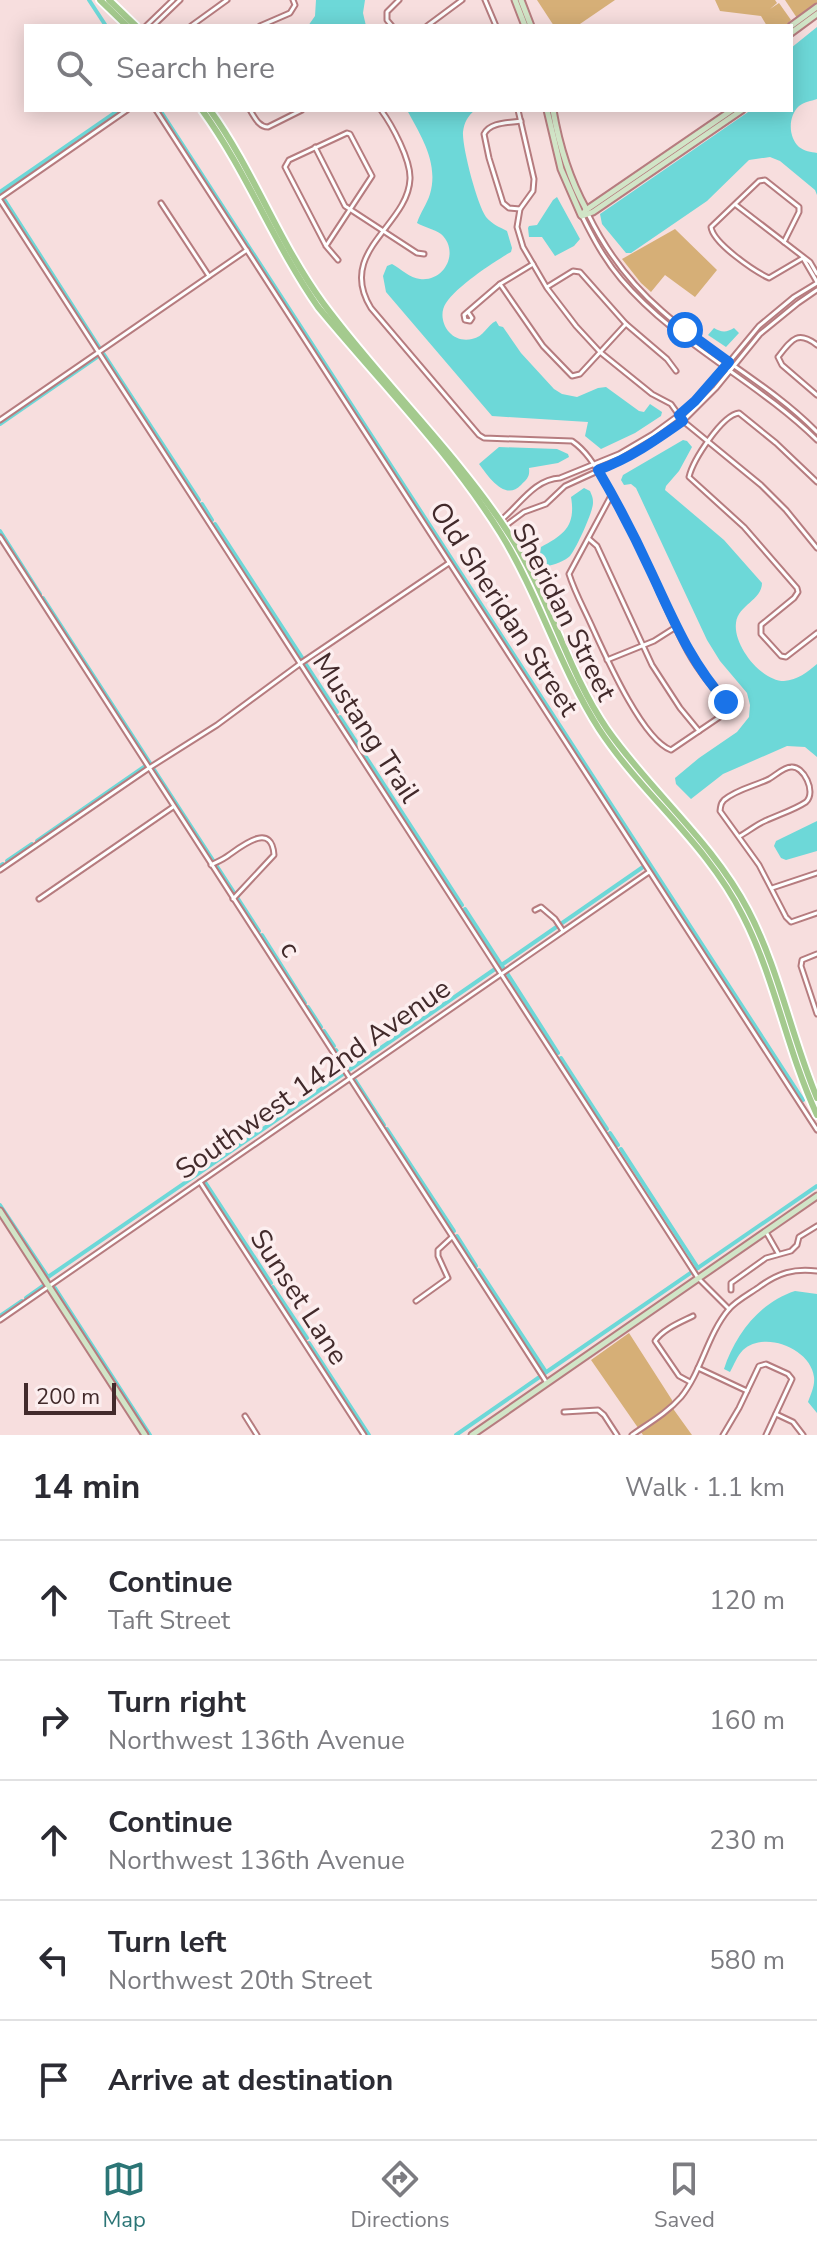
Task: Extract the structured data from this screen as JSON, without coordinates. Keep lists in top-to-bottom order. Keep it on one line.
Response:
{"streets":{"main road":["Sheridan Street"],"street":["Old Sheridan Street","Mustang Trail","c","Southwest 142nd Avenue","Sunset Lane"]},"crossings":[["Old Sheridan Street","Southwest 142nd Avenue"],["Mustang Trail","Southwest 142nd Avenue"],["c","Southwest 142nd Avenue"],["Southwest 142nd Avenue","Sunset Lane"]],"scale_bar":"200 m","page":{"search":"Search here","scale":"200 m","heading":["14 min","Walk · 1.1 km"],"list":[["Continue","Taft Street","120 m"],["Turn right","Northwest 136th Avenue","160 m"],["Continue","Northwest 136th Avenue","230 m"],["Turn left","Northwest 20th Street","580 m"],"Arrive at destination"],"nav":["Map","Directions","Saved"]}}
